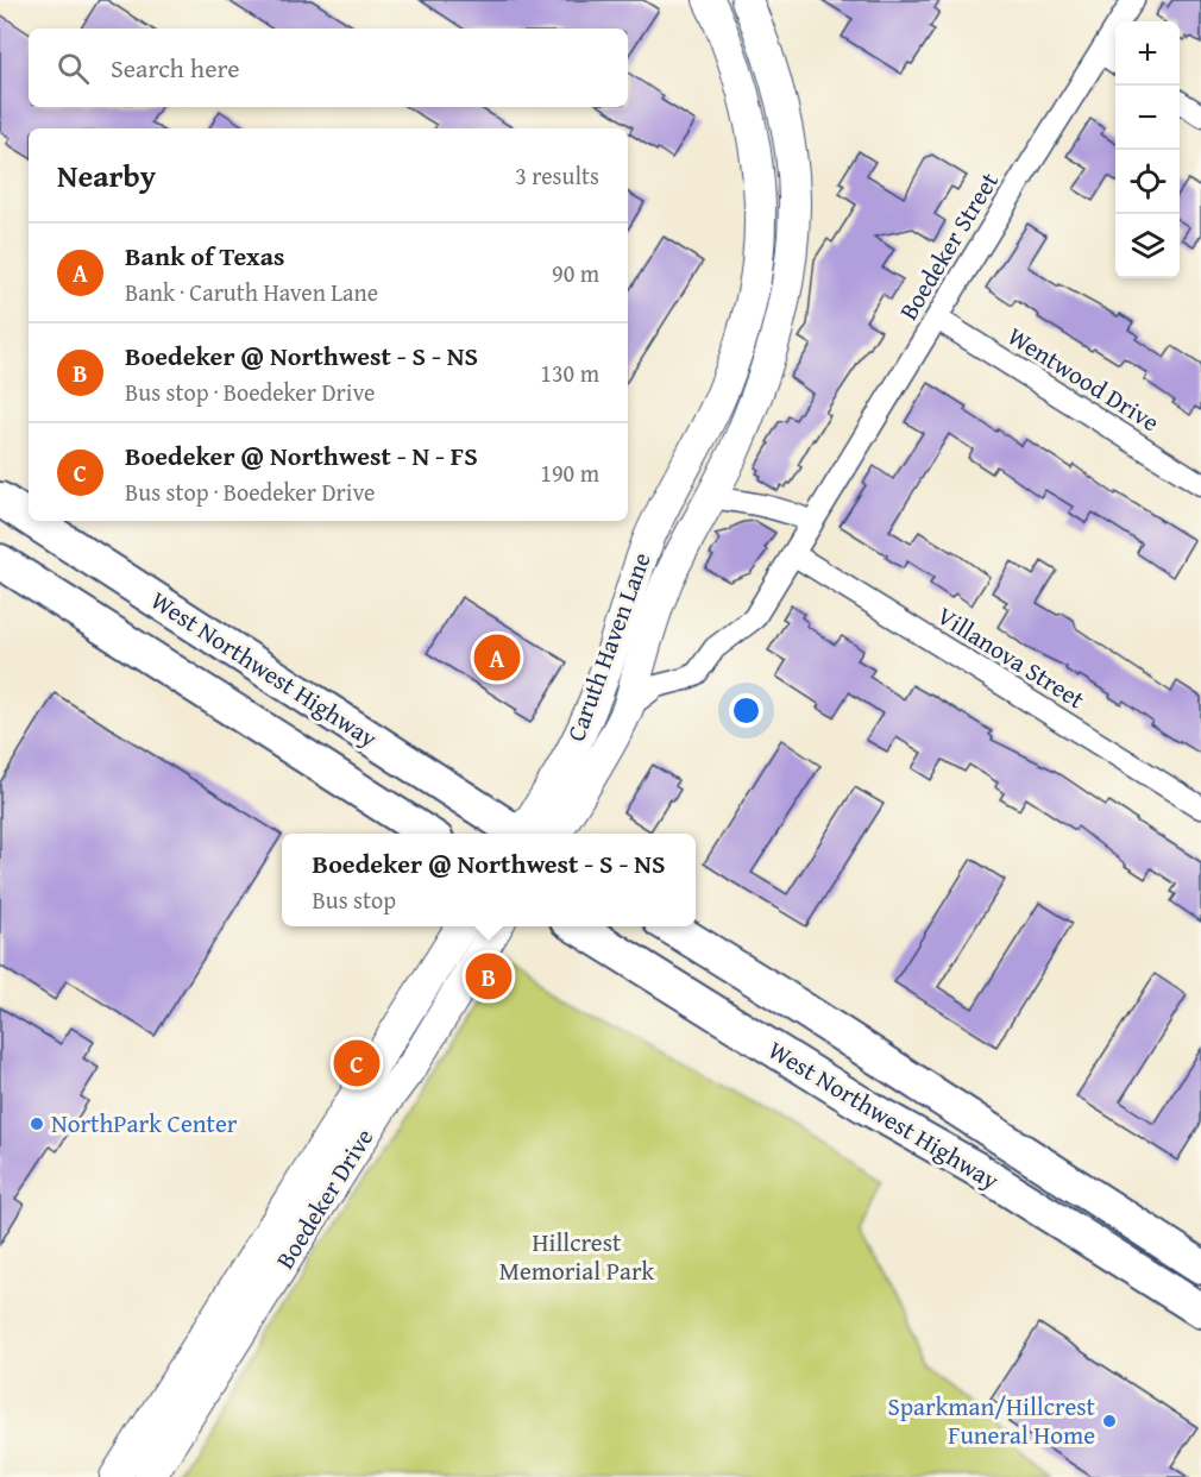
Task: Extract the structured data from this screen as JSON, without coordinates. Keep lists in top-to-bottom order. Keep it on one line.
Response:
{"streets":{"main road":["Caruth Haven Lane","West Northwest Highway","Boedeker Drive"],"street":["Boedeker Street","Wentwood Drive","Villanova Street"]},"crossings":[["Boedeker Street","Wentwood Drive"]],"parks":["Hillcrest Memorial Park"],"places":["NorthPark Center","Sparkman/Hillcrest Funeral Home"],"page":{"map_buttons":["+","−"],"search":"Search here","heading":["Nearby","3 results"],"list":[{"mark":"A","name":"Bank of Texas","note":"Bank · Caruth Haven Lane","value":"90 m"},{"mark":"B","name":"Boedeker @ Northwest - S - NS","note":"Bus stop · Boedeker Drive","value":"130 m"},{"mark":"C","name":"Boedeker @ Northwest - N - FS","note":"Bus stop · Boedeker Drive","value":"190 m"}],"pins":["A","B","C"],"popup":["Boedeker @ Northwest - S - NS","Bus stop"]}}
